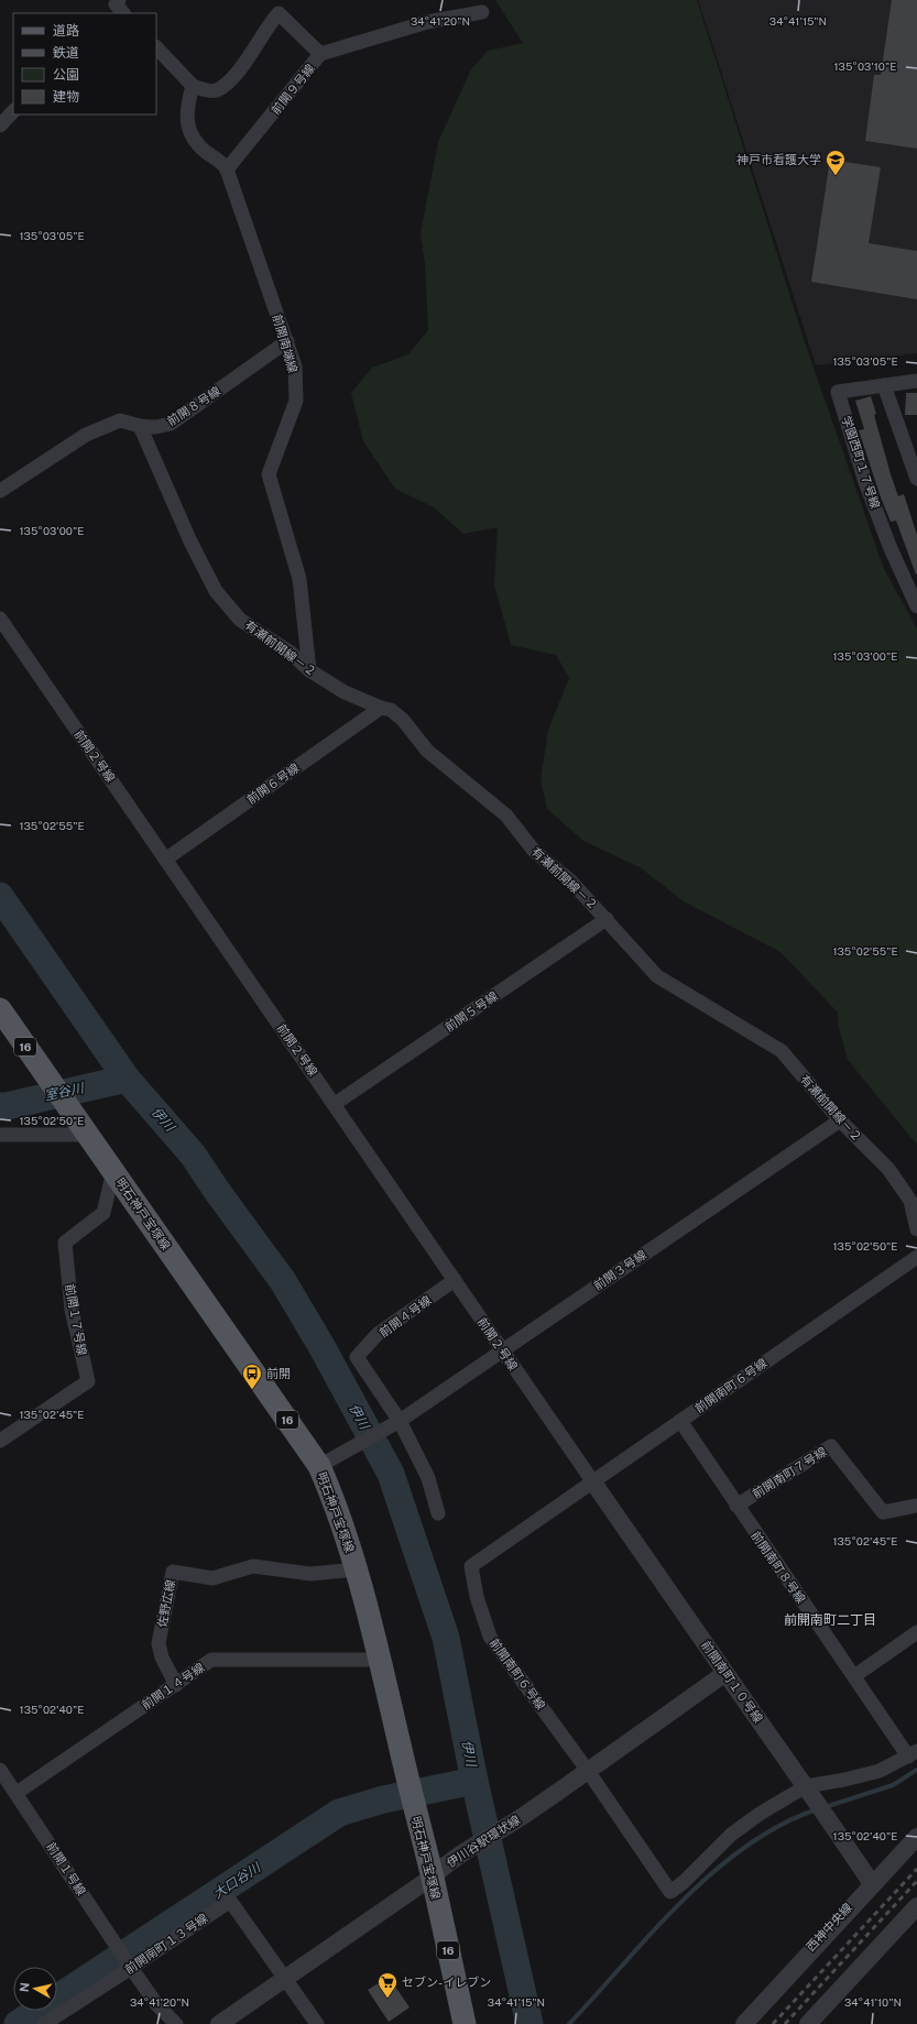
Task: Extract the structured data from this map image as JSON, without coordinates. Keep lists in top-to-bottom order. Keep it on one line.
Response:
{"streets":{"main road":["16","明石神戸宝塚線"],"street":["前開９号線","前開南端線","前開８号線","学園西町１７号線","有瀬前開線－２","前開２号線","前開６号線","前開５号線","前開３号線","前開４号線","前開１７号線","前開南町６号線","前開南町７号線","前開南町８号線","佐野広線","前開南町１０号線","前開１４号線","伊川谷駅環状線","前開１号線","西神中央線","前開南町１３号線"]},"crossings":[["前開９号線","前開南端線"],["前開南端線","前開８号線"],["前開南端線","有瀬前開線－２"],["前開８号線","有瀬前開線－２"],["有瀬前開線－２","前開６号線"],["有瀬前開線－２","前開５号線"],["有瀬前開線－２","前開３号線"],["前開２号線","前開６号線"],["前開２号線","前開５号線"],["前開２号線","前開３号線"],["前開２号線","前開４号線"],["前開２号線","前開南町６号線"],["前開２号線","前開南町１０号線"],["明石神戸宝塚線","前開１７号線"],["明石神戸宝塚線","佐野広線"],["明石神戸宝塚線","前開１４号線"],["明石神戸宝塚線","伊川谷駅環状線"],["前開３号線","前開４号線"],["前開南町６号線","前開南町８号線"],["前開南町６号線","前開南町１０号線"],["前開南町６号線","伊川谷駅環状線"],["前開南町７号線","前開南町８号線"],["佐野広線","前開１４号線"],["前開南町１０号線","伊川谷駅環状線"],["前開南町１０号線","西神中央線"],["前開１４号線","前開１号線"],["伊川谷駅環状線","前開南町１３号線"],["前開１号線","前開南町１３号線"]],"districts":["前開南町二丁目"],"water":["室谷川","伊川","大口谷川"],"places":{"school or university":["神戸市看護大学"],"bus stop":["前開"],"supermarket":["セブン-イレブン"]},"legend":["道路","鉄道","公園","建物"],"north":"left","coordinates":["34°41'20\"N","34°41'15\"N","135°03'10\"E","135°03'05\"E","135°03'00\"E","135°02'55\"E","135°02'50\"E","135°02'45\"E","135°02'40\"E","34°41'10\"N"]}
